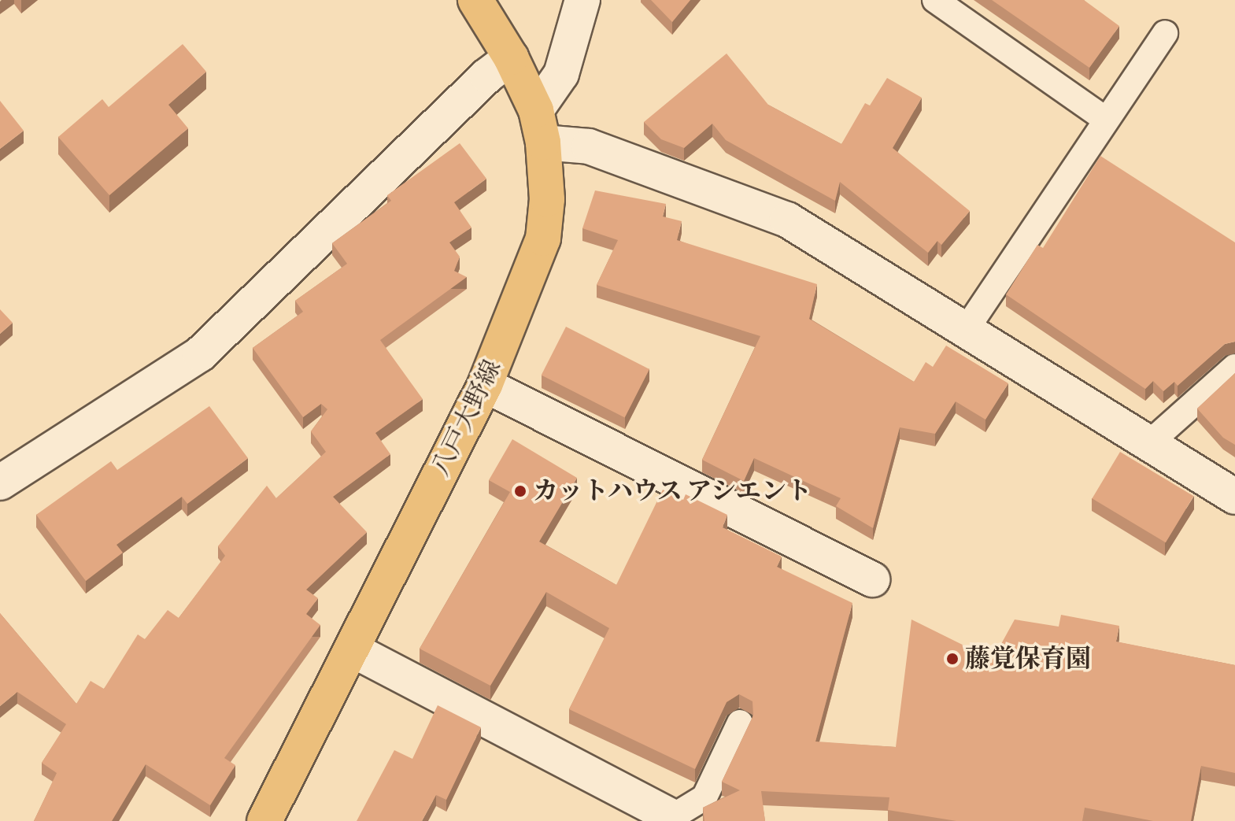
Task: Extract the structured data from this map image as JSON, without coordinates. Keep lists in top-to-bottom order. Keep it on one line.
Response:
{"streets":{"main road":["八戸大野線"]},"places":["カットハウス アシエント","藤覚保育園"]}
